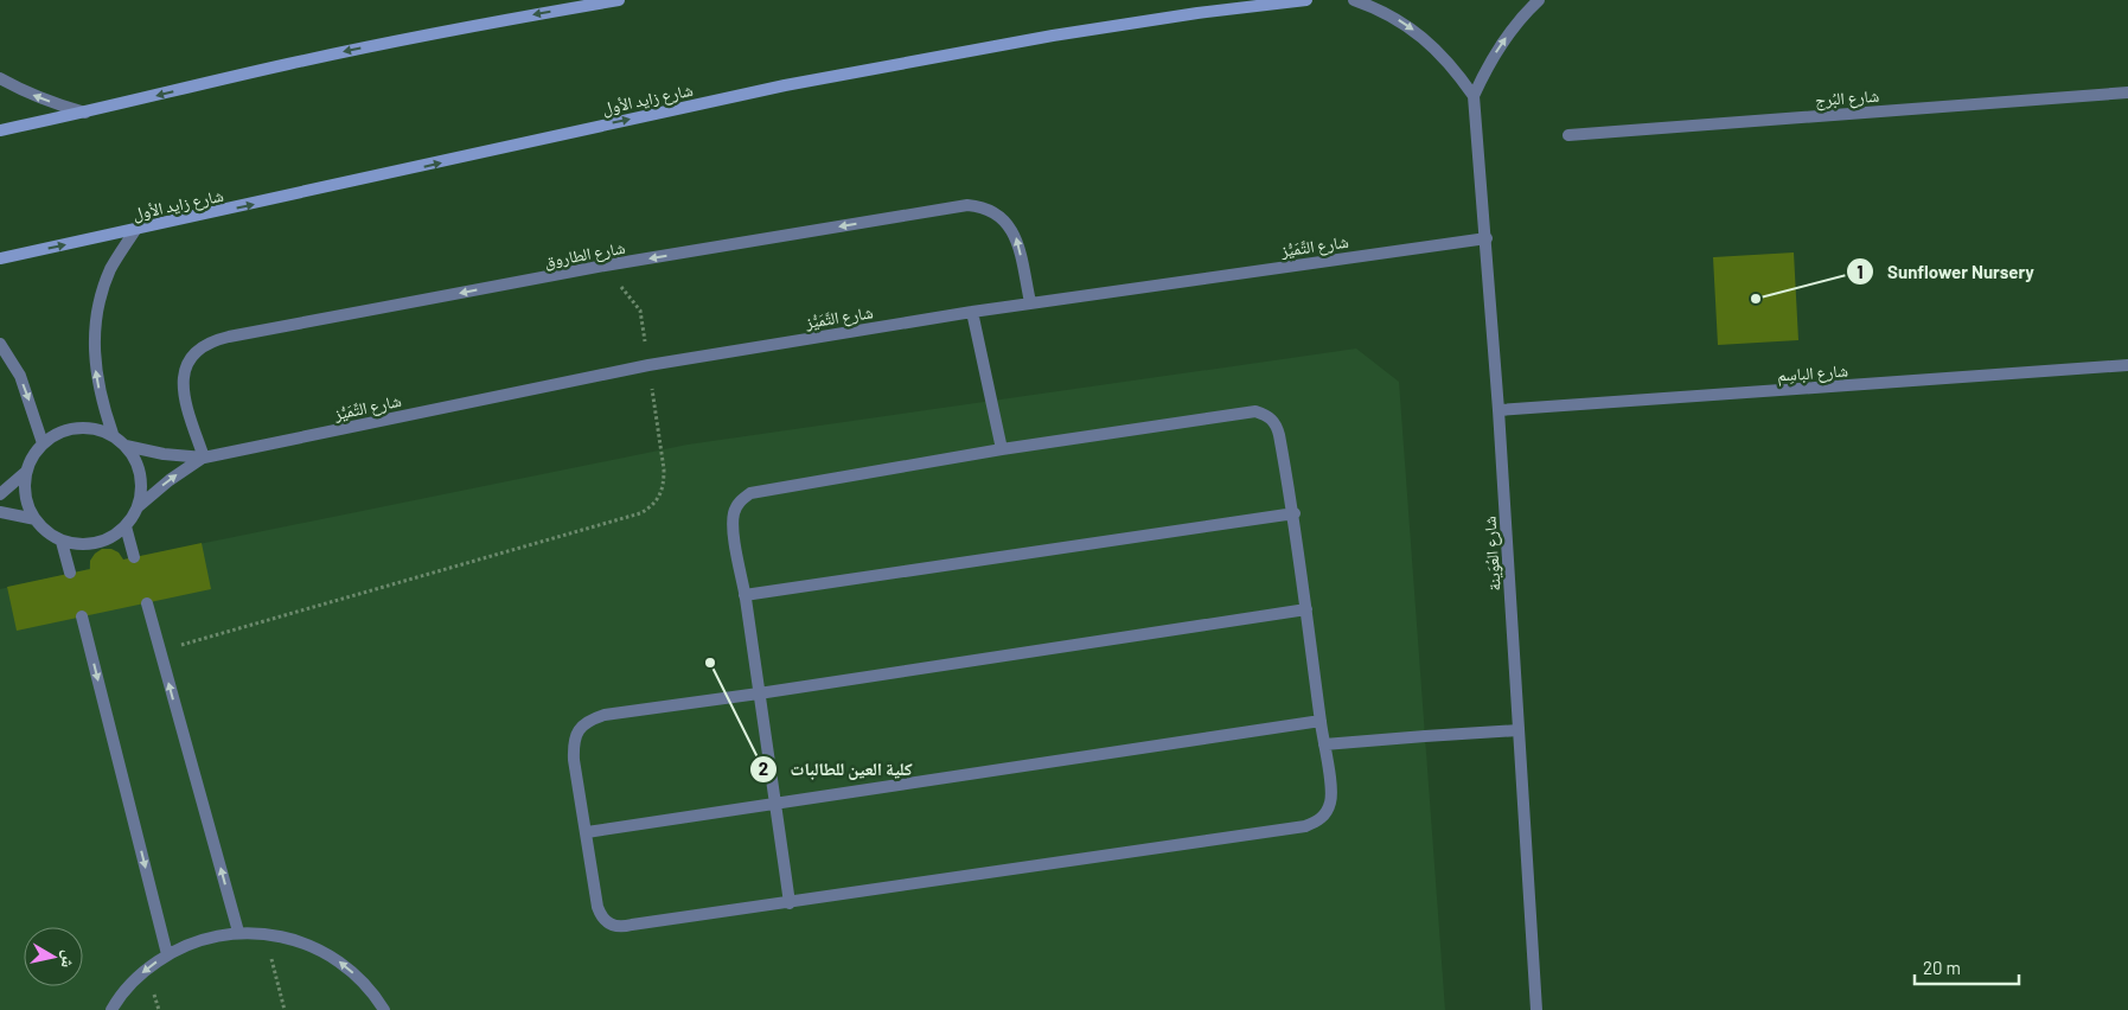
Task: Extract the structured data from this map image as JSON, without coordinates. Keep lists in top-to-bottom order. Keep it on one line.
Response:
{"streets":{"main road":["شارع زايد الأول"],"street":["شارع البُرج","شارع التَّمَيُّز","شارع الطاروق","شارع الباسِم","شارع العُوَينة"]},"crossings":[["شارع التَّمَيُّز","شارع الطاروق"],["شارع التَّمَيُّز","شارع العُوَينة"],["شارع الباسِم","شارع العُوَينة"]],"one_way":["شارع زايد الأول","شارع الطاروق"],"places":["Sunflower Nursery","كلية العين للطالبات"],"scale_bar":"20 m","north":"right"}
